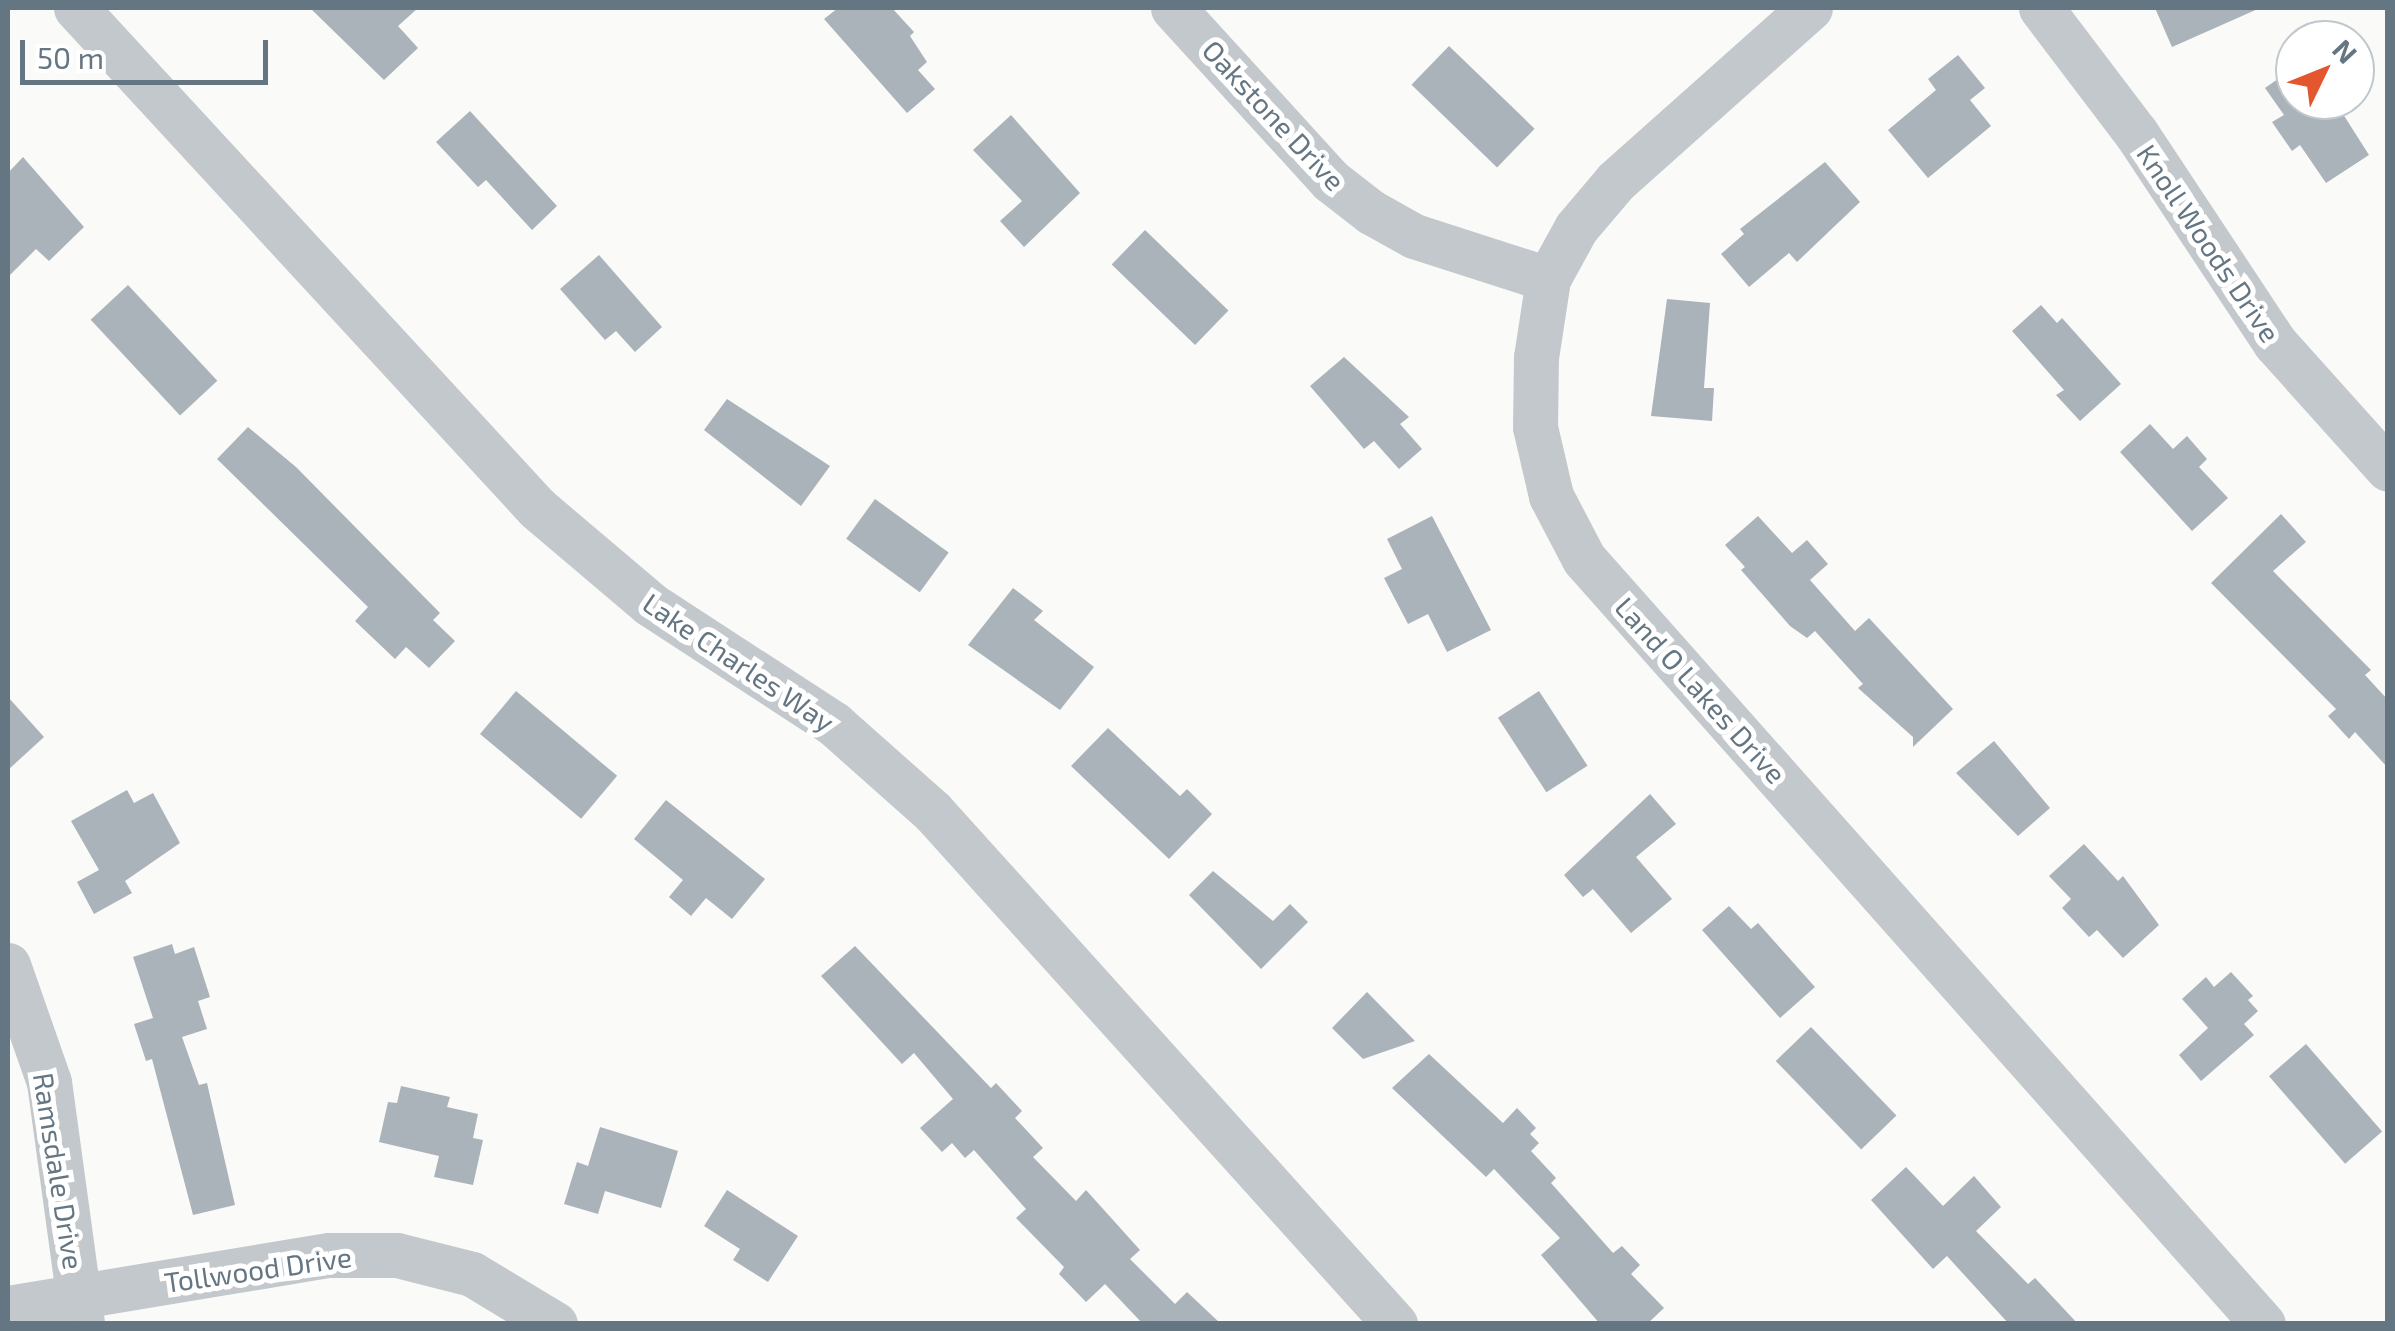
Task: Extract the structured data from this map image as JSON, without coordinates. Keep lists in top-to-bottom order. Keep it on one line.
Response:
{"streets":{"street":["Oakstone Drive","Knoll Woods Drive","Lake Charles Way","Land O Lakes Drive","Ramsdale Drive","Tollwood Drive"]},"crossings":[["Oakstone Drive","Land O Lakes Drive"],["Ramsdale Drive","Tollwood Drive"]],"scale_bar":"50 m","north":"top right"}
